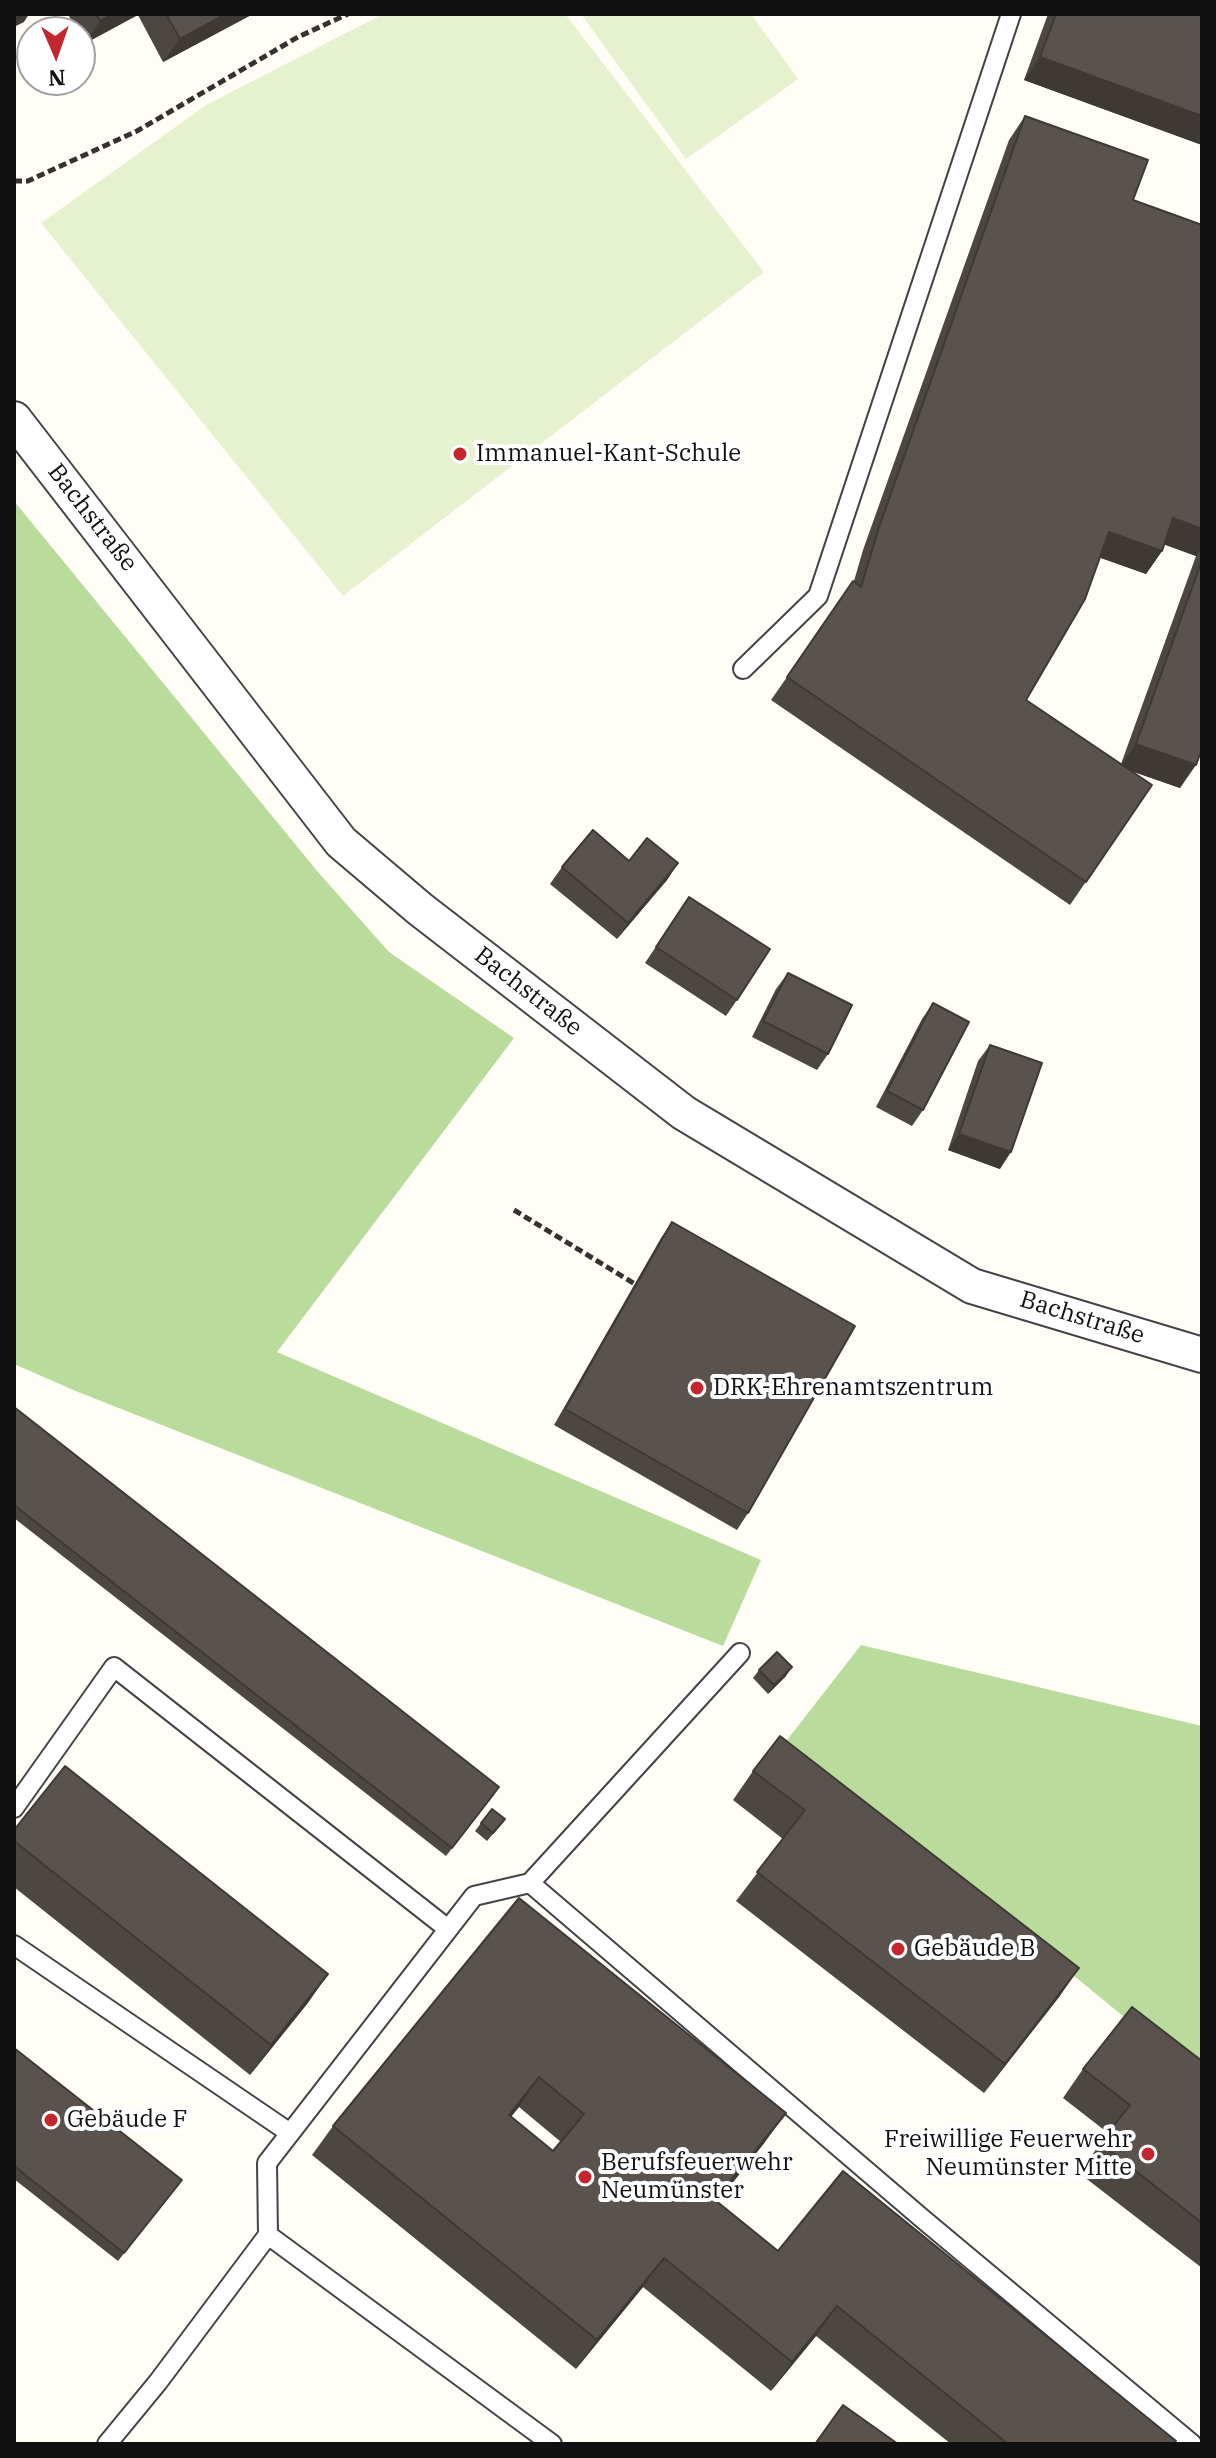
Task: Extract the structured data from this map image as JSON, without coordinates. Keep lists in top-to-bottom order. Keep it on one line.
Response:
{"streets":{"street":["Bachstraße"]},"places":["Immanuel-Kant-Schule","DRK-Ehrenamtszentrum","Gebäude B","Gebäude F","Freiwillige Feuerwehr Neumünster Mitte","Berufsfeuerwehr Neumünster"],"north":"bottom"}
